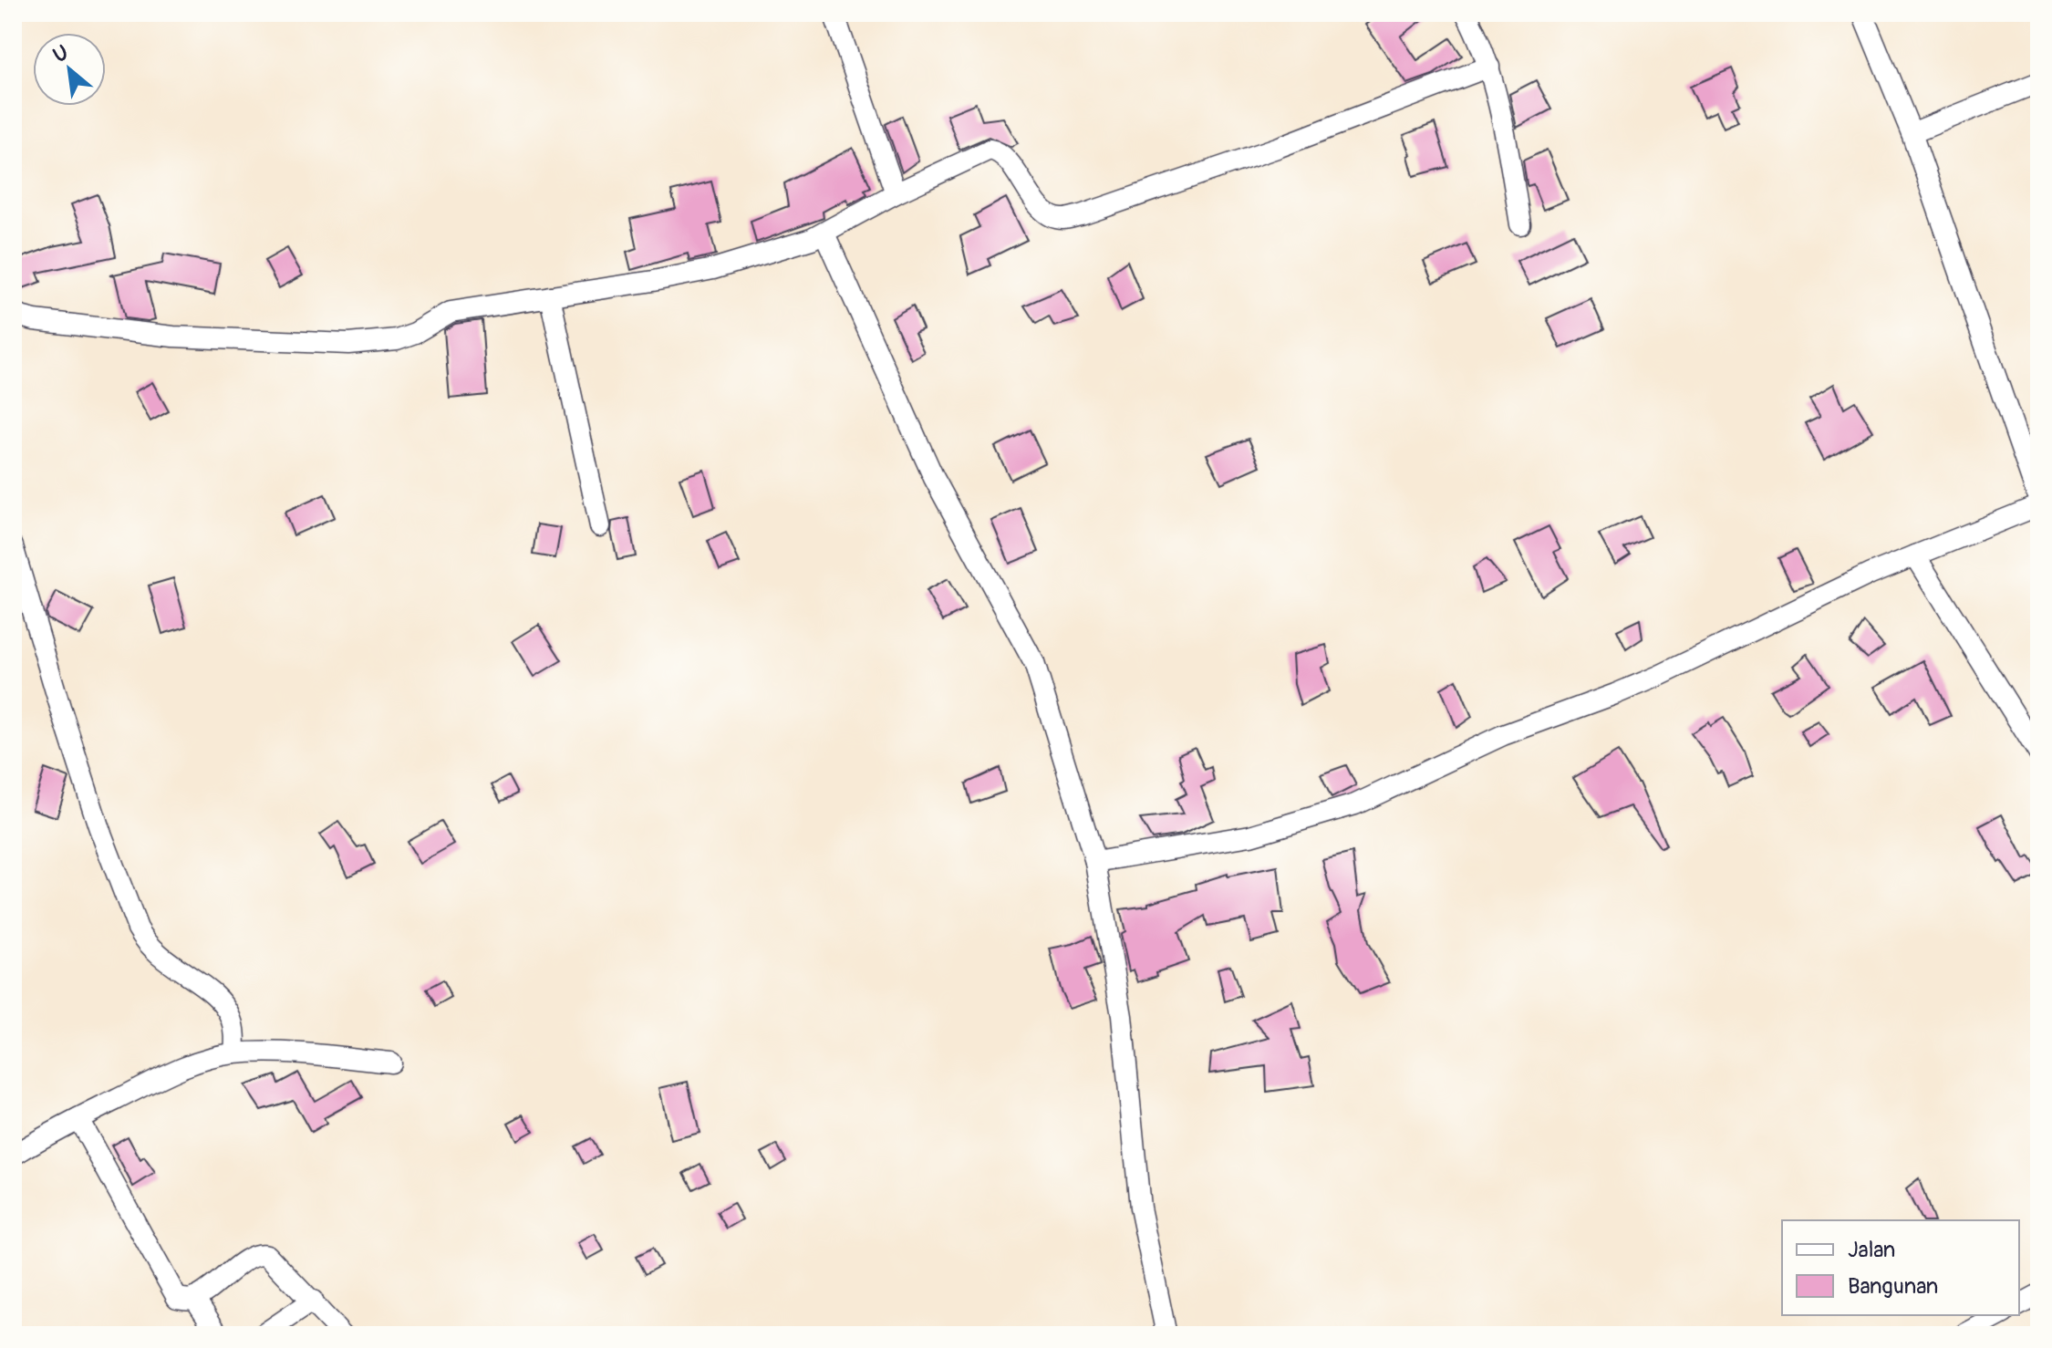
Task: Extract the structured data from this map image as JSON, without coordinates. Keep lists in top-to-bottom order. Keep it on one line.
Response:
{"legend":["Jalan","Bangunan"],"north":"top left"}
